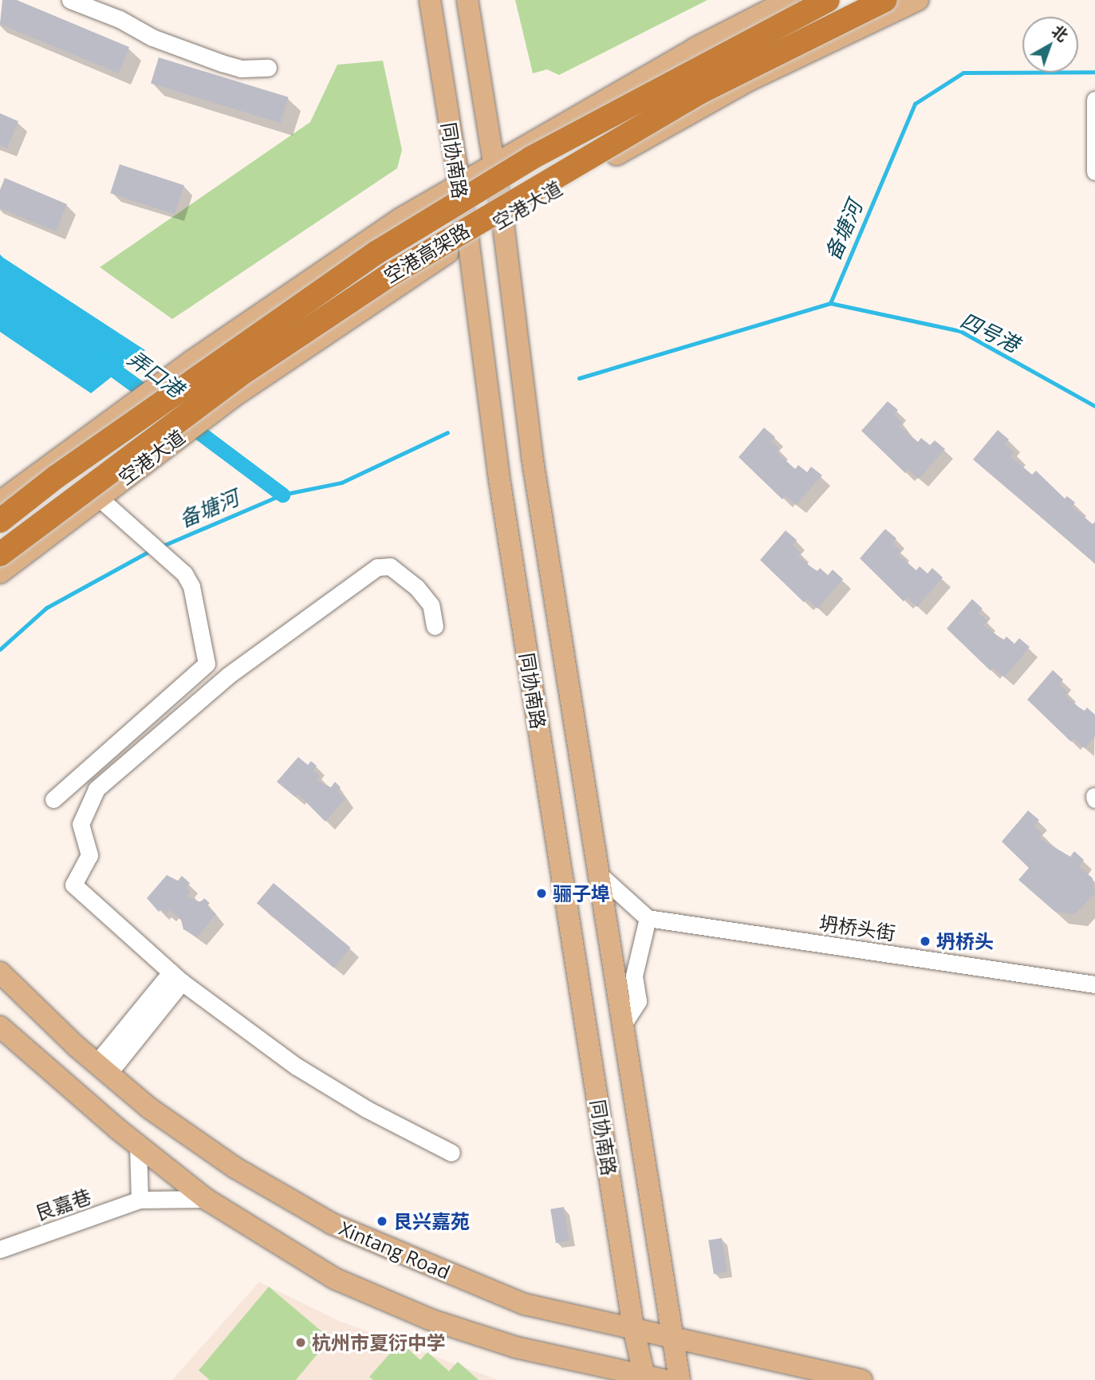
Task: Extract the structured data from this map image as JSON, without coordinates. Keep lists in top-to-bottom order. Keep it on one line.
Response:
{"streets":{"highway":["空港高架路"],"main road":["同协南路","空港大道","Xintang Road"],"street":["坍桥头街","艮嘉巷"]},"crossings":[["同协南路","空港大道"],["同协南路","Xintang Road"]],"water":["备塘河","四号港","弄口港"],"places":["骊子埠","坍桥头","艮兴嘉苑","杭州市夏衍中学"],"north":"top right"}
